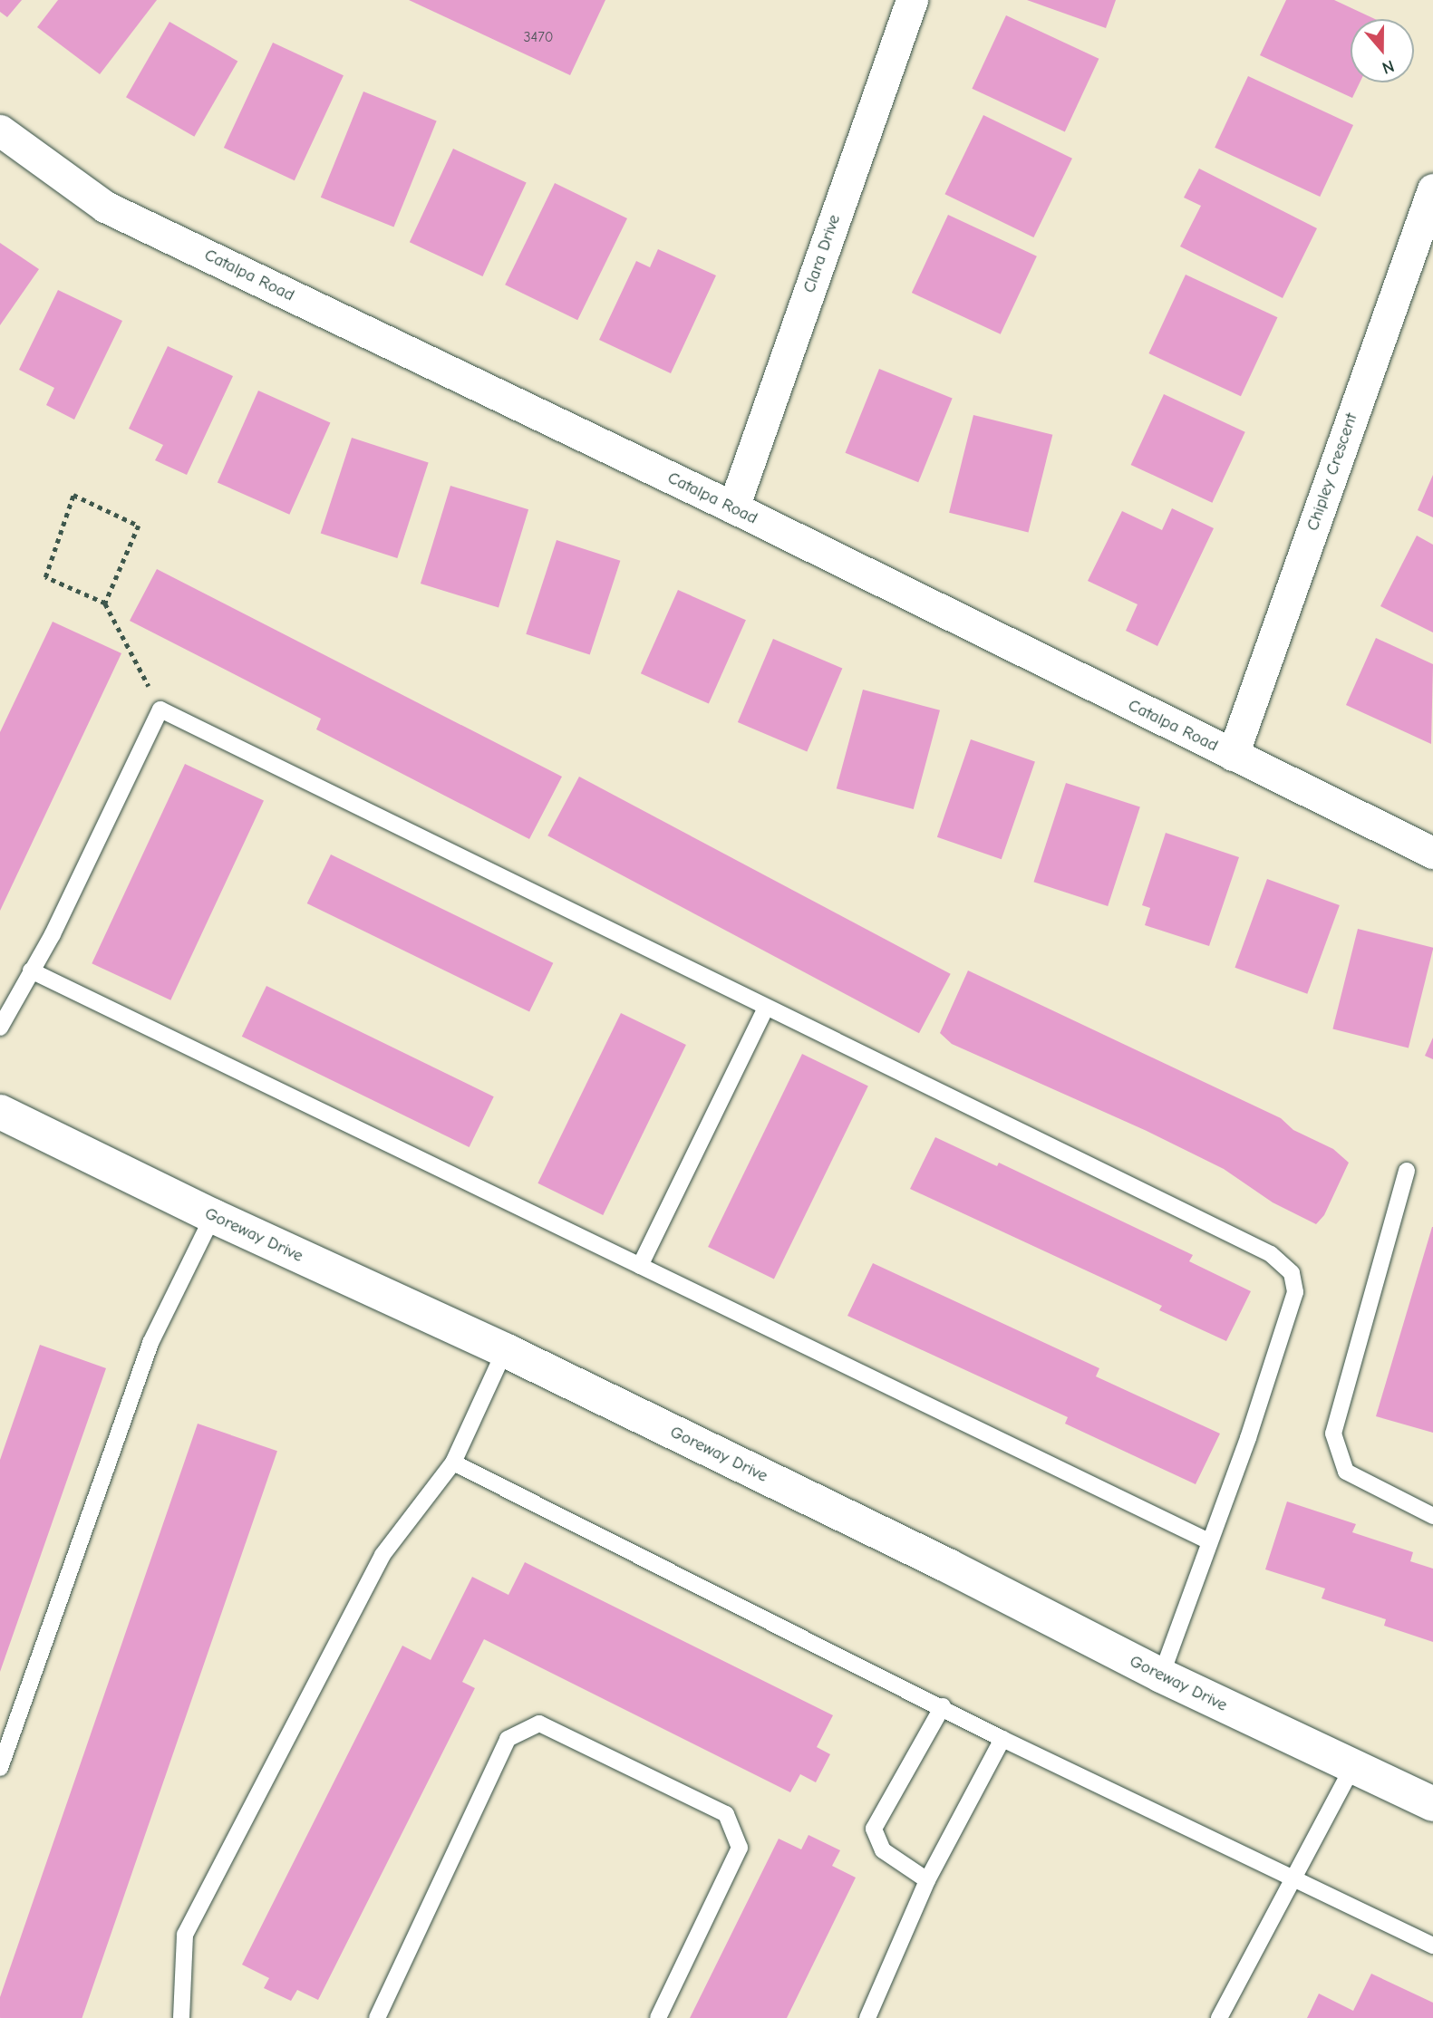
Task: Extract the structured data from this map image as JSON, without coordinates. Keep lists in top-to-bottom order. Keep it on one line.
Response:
{"streets":{"main road":["Goreway Drive"],"street":["Clara Drive","Catalpa Road","Chipley Crescent"]},"crossings":[["Clara Drive","Catalpa Road"],["Catalpa Road","Chipley Crescent"]],"house_numbers":["3470"],"north":"bottom"}
